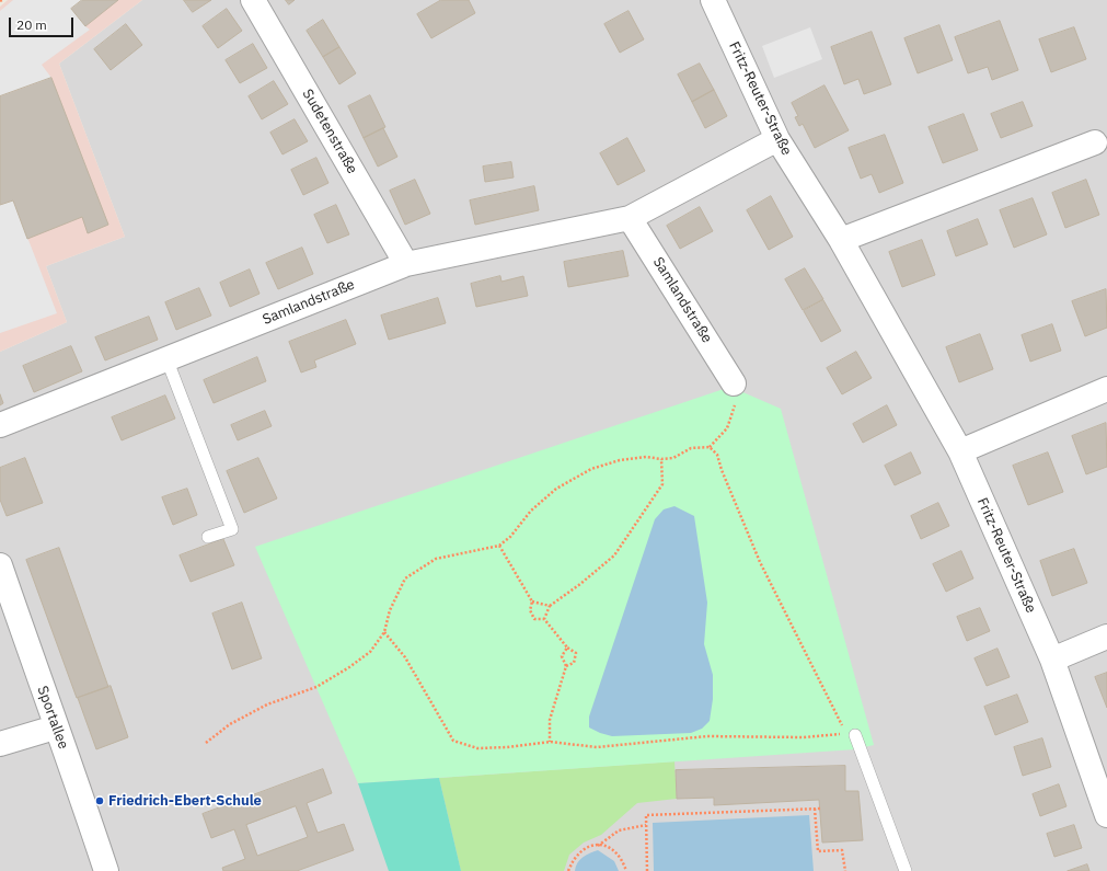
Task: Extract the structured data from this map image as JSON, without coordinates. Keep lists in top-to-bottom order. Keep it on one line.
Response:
{"streets":{"street":["Fritz-Reuter-Straße","Sudetenstraße","Samlandstraße","Sportallee"]},"crossings":[["Fritz-Reuter-Straße","Samlandstraße"],["Sudetenstraße","Samlandstraße"]],"places":["Friedrich-Ebert-Schule"],"scale_bar":"20 m"}
